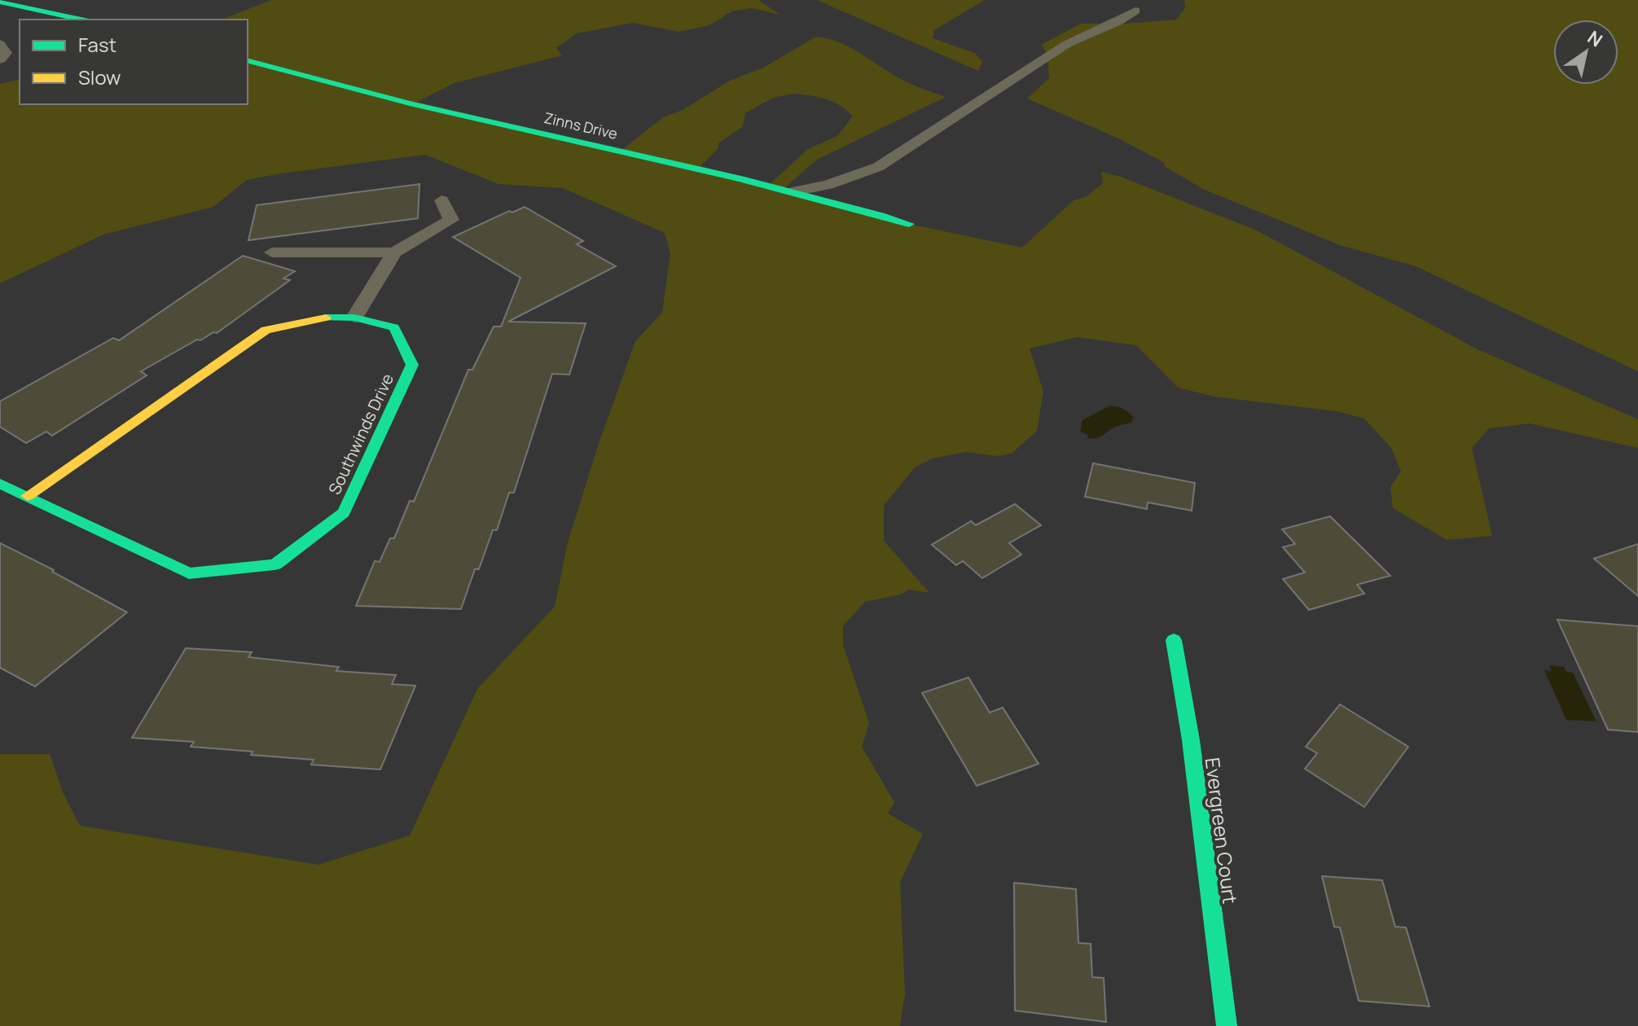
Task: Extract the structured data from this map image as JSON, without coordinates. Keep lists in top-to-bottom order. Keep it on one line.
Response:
{"streets":{"street":["Zinns Drive","Southwinds Drive","Evergreen Court"]},"legend":["Fast","Slow"],"north":"top right"}
